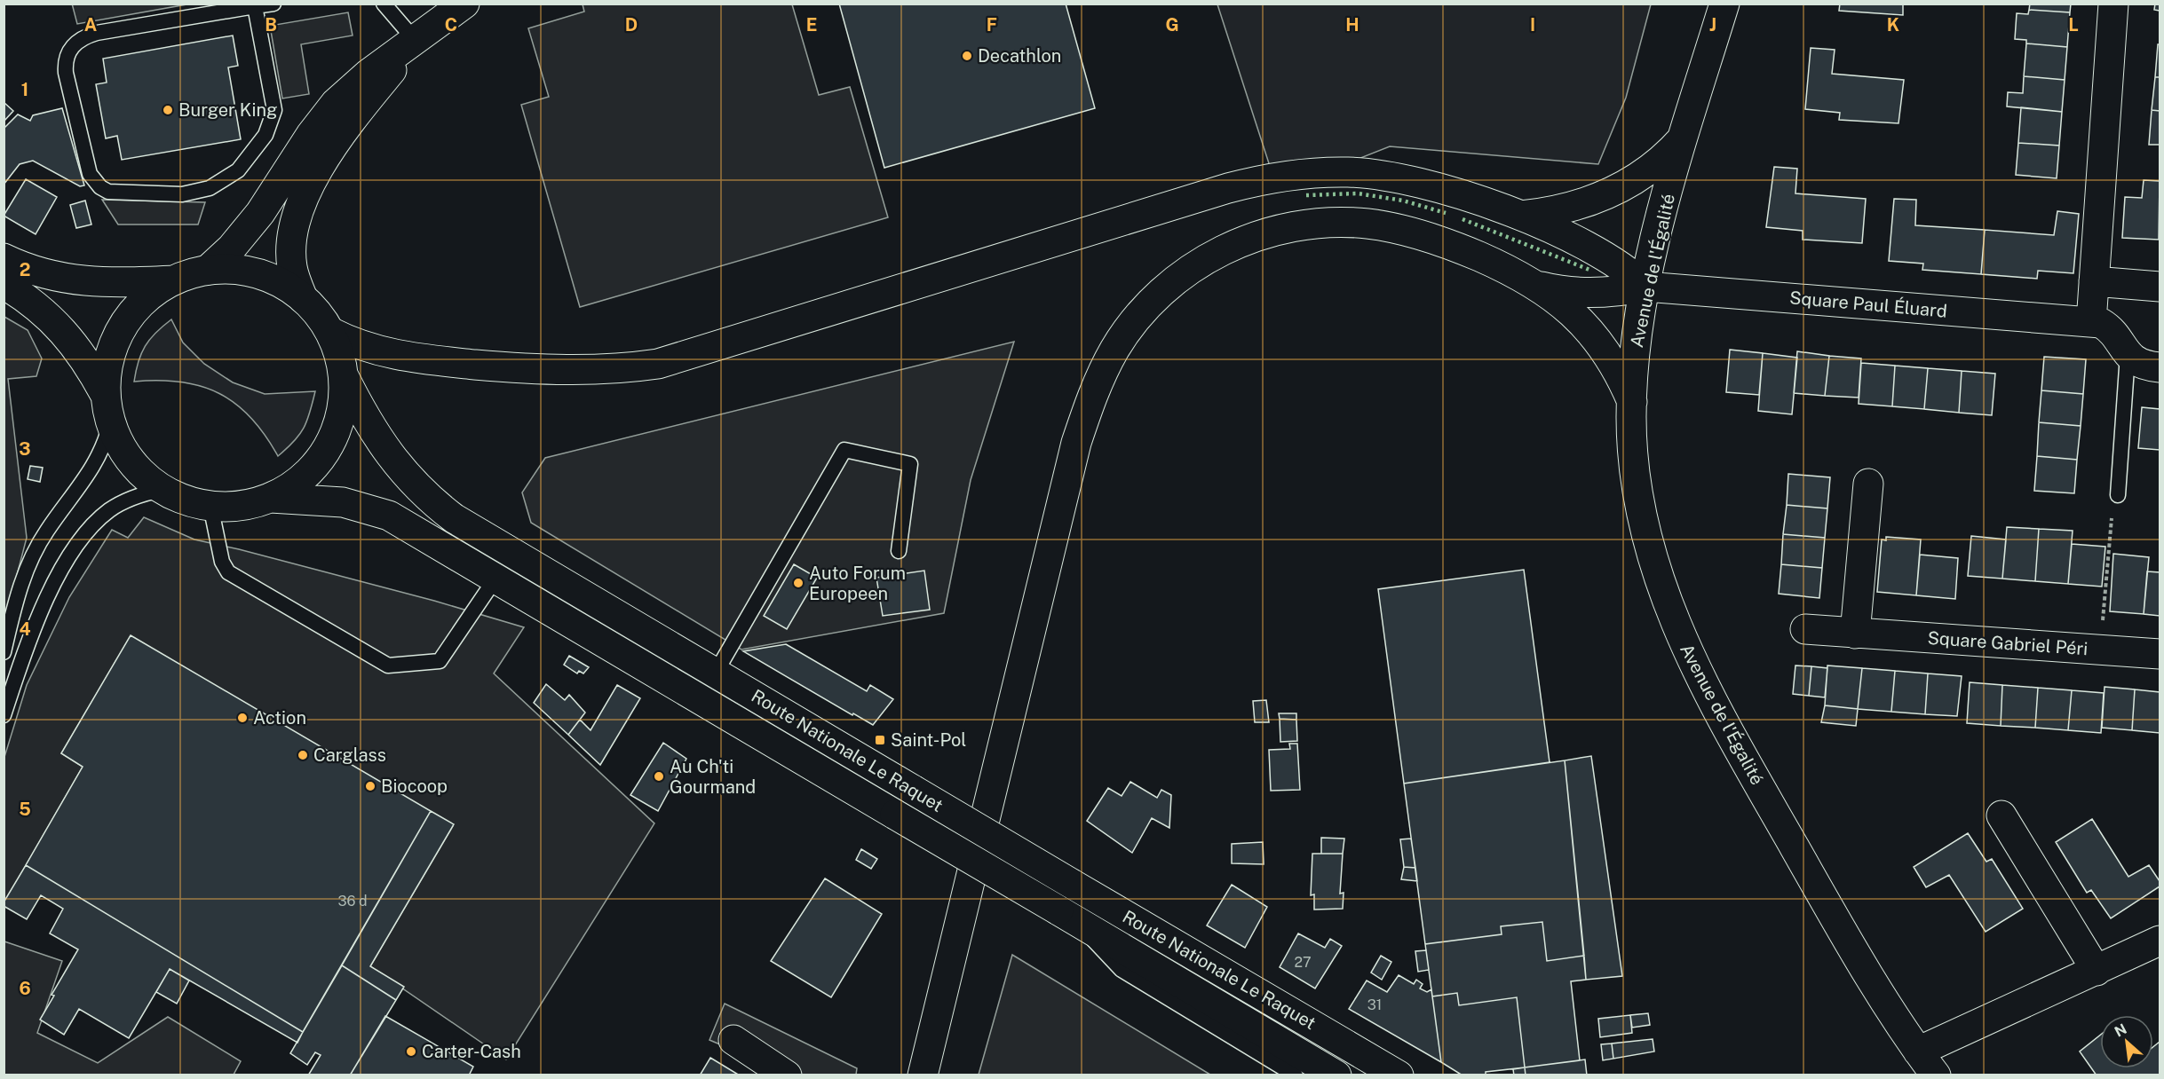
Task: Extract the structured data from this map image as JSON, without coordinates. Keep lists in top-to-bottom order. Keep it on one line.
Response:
{"streets":{"street":["Avenue de l'Égalité","Square Paul Éluard","Square Gabriel Péri","Route Nationale Le Raquet"]},"crossings":[["Avenue de l'Égalité","Square Paul Éluard"]],"places":{"other":["Decathlon","Burger King","Auto Forum Europeen","Action","Carglass","Au Ch'ti Gourmand","Biocoop","Carter-Cash"],"transit":["Saint-Pol"]},"house_numbers":["36 d","27","31"],"north":"top left","grid":{"columns":["A","B","C","D","E","F","G","H","I","J","K","L"],"rows":["1","2","3","4","5","6"]}}
